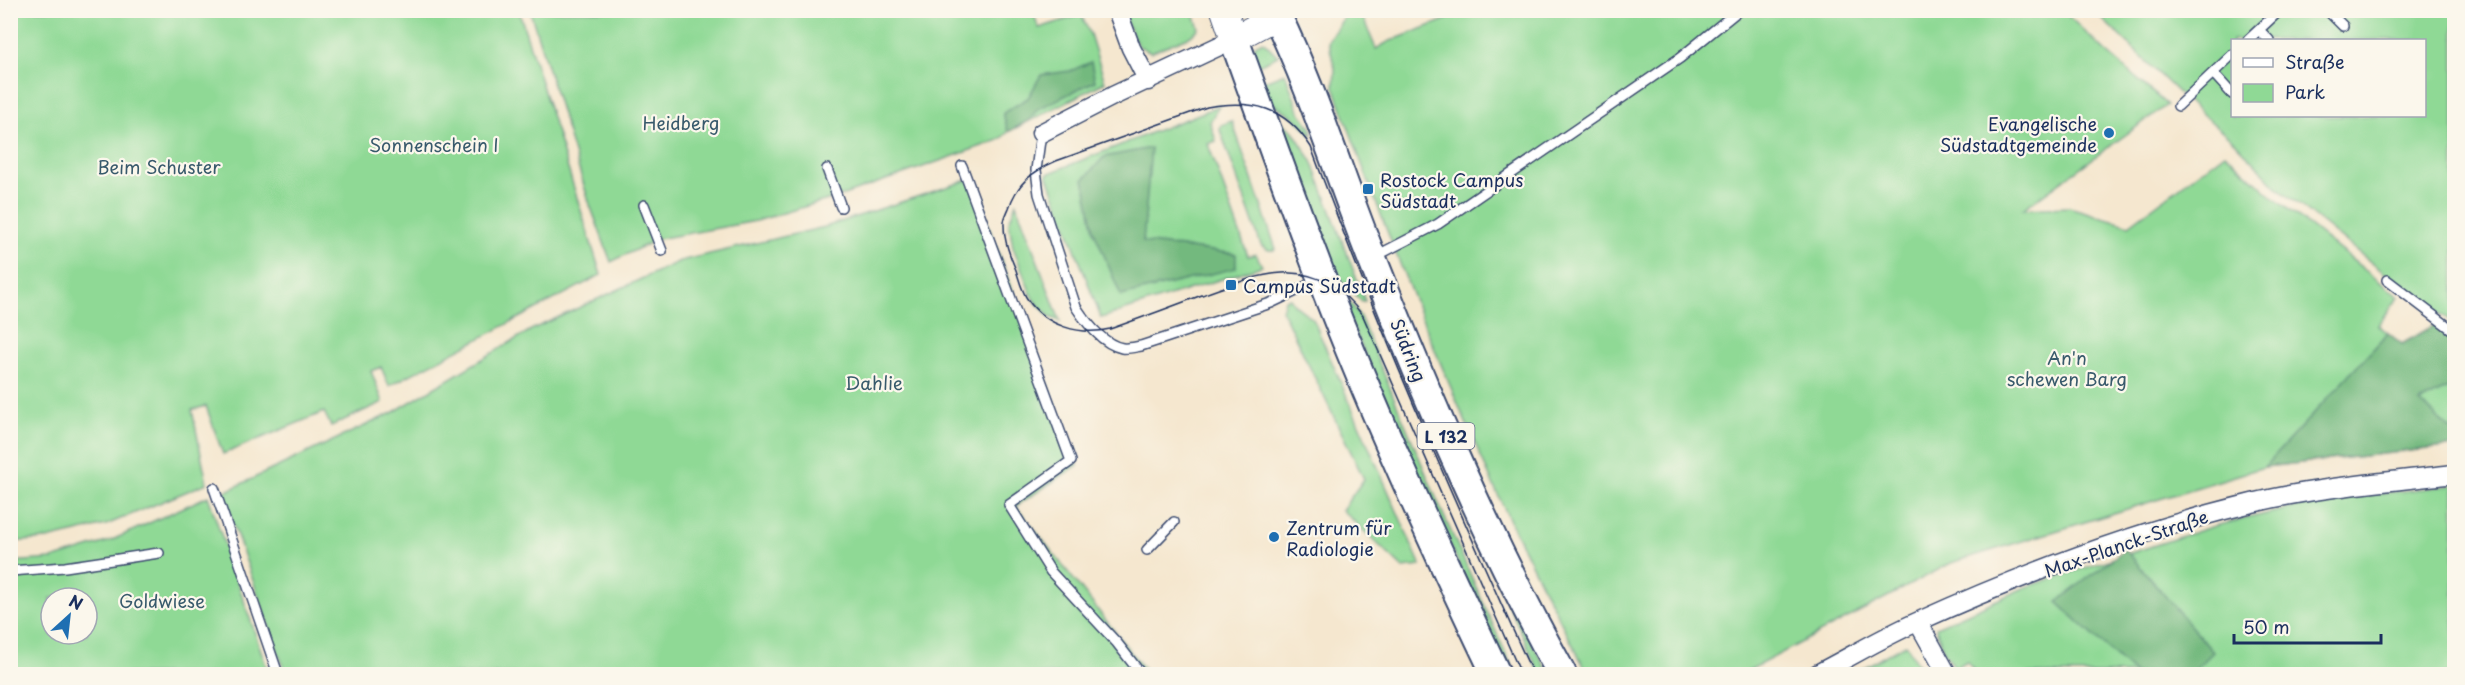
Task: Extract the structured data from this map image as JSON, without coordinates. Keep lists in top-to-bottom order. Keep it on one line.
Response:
{"streets":{"main road":["Südring","L 132"],"street":["Max-Planck-Straße"]},"crossings":[["Südring","L 132"]],"parks":["Heidberg","Sonnenschein I","Beim Schuster","An'n schewen Barg","Dahlie","Goldwiese"],"places":{"other":["Evangelische Südstadtgemeinde","Zentrum für Radiologie"],"transit":["Rostock Campus Südstadt","Campus Südstadt"]},"legend":["Straße","Park"],"scale_bar":"50 m","north":"top right"}
